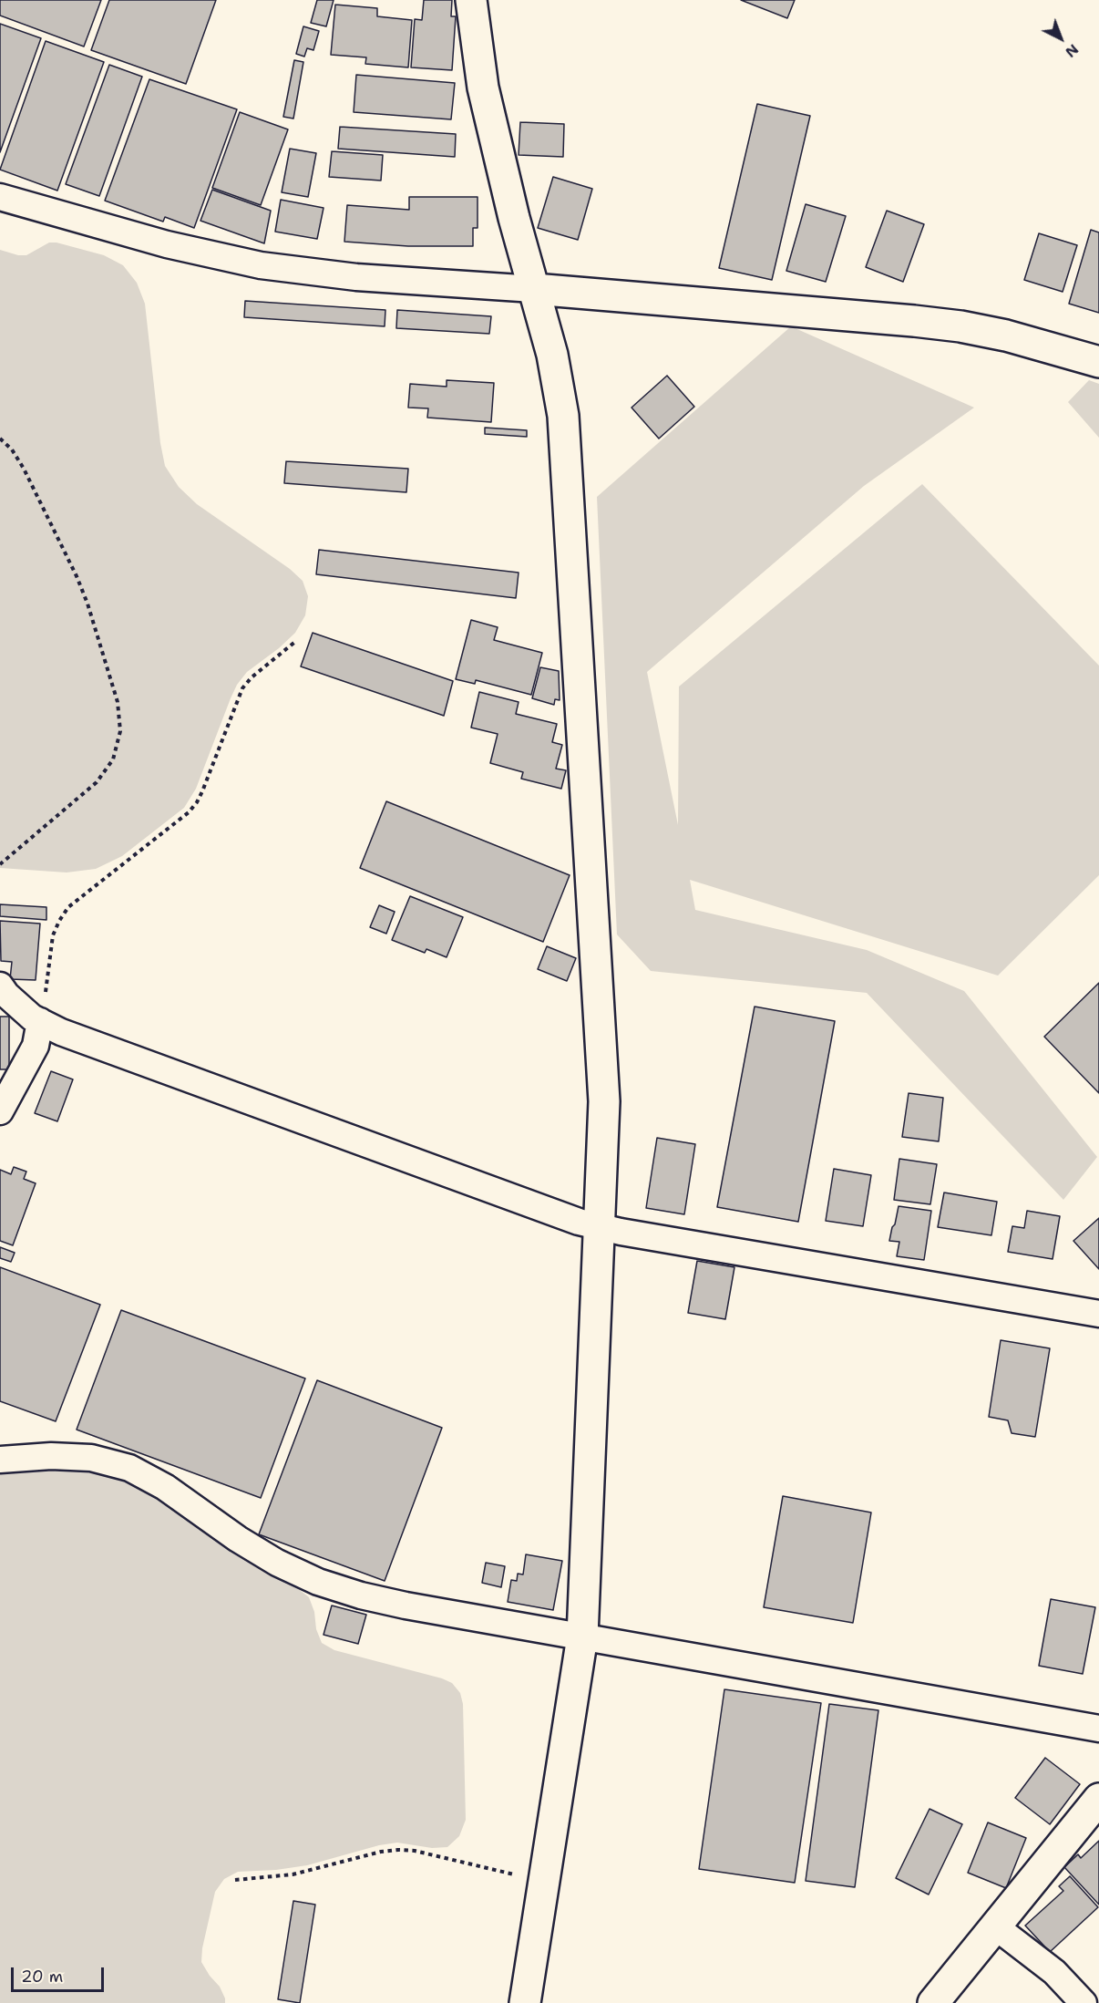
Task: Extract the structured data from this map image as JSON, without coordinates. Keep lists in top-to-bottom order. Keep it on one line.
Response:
{"scale_bar":"20 m","north":"bottom right"}
